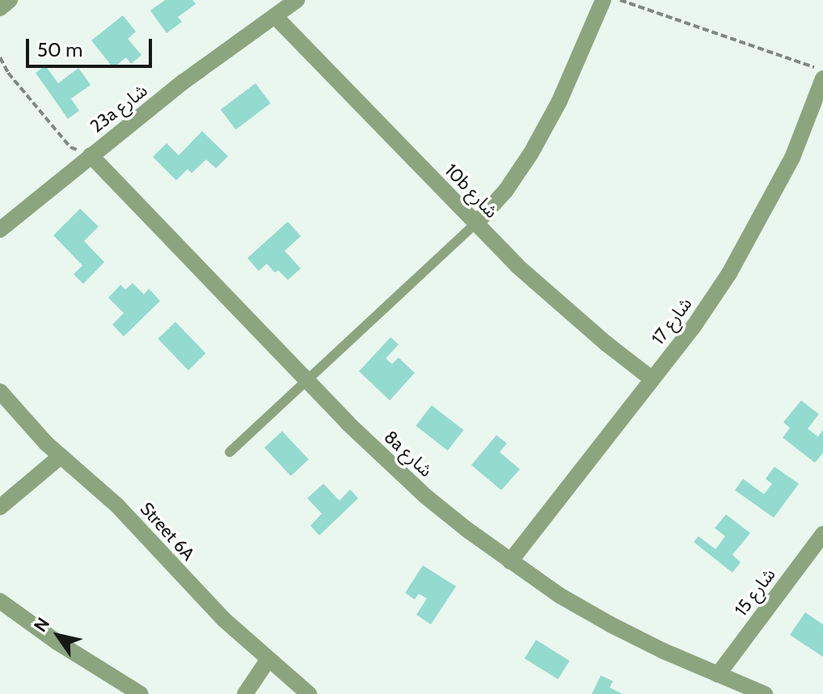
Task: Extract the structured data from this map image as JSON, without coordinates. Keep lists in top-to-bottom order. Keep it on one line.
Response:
{"streets":{"street":["23a شارع","10b شارع","شارع 17","8a شارع","Street 6A","شارع 15"]},"crossings":[["23a شارع","10b شارع"],["23a شارع","8a شارع"],["10b شارع","شارع 17"],["شارع 17","8a شارع"],["8a شارع","شارع 15"]],"scale_bar":"50 m","north":"top left"}
